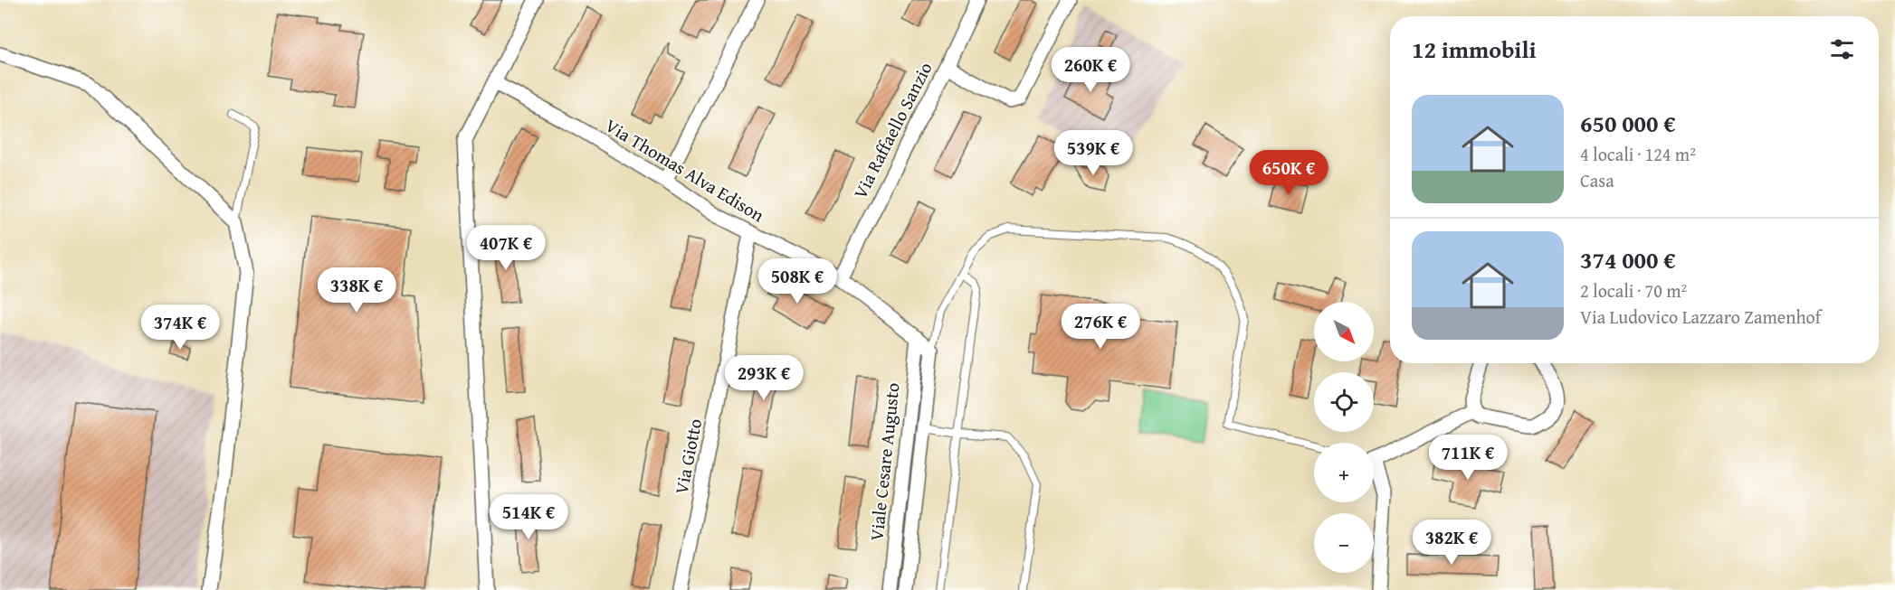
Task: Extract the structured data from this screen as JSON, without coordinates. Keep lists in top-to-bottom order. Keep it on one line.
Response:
{"streets":{"street":["Via Raffaello Sanzio","Via Thomas Alva Edison","Via Giotto","Viale Cesare Augusto"]},"crossings":[["Via Raffaello Sanzio","Via Thomas Alva Edison"],["Via Thomas Alva Edison","Via Giotto"],["Via Thomas Alva Edison","Viale Cesare Augusto"]],"north":"bottom right","page":{"heading":"12 immobili","price":["260K €","539K €","650K €","407K €","508K €","338K €","276K €","374K €","293K €","711K €","514K €","382K €"],"list":[{"name":"650 000 €","note":"4 locali · 124 m² · Casa"},{"name":"374 000 €","note":"2 locali · 70 m² · Via Ludovico Lazzaro Zamenhof"}],"map_buttons":["+","−"]}}
